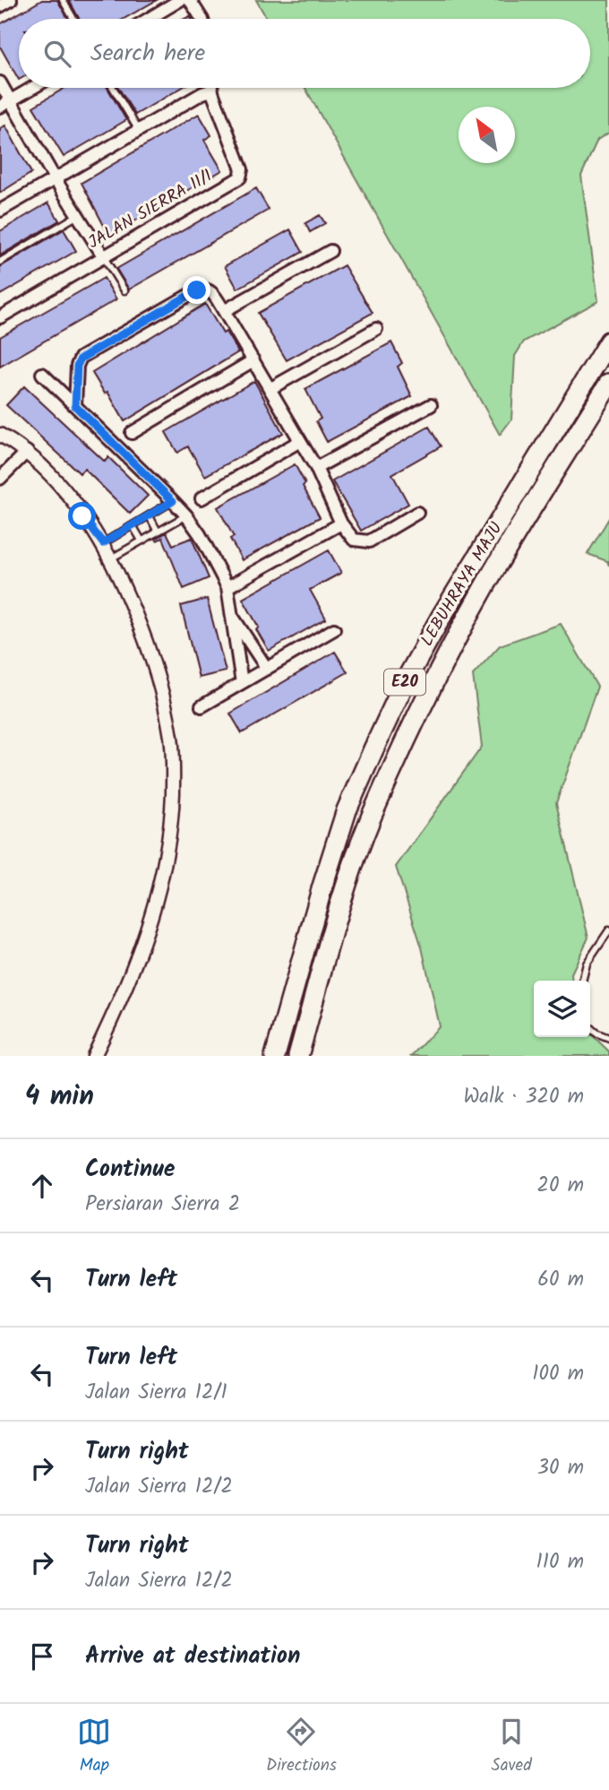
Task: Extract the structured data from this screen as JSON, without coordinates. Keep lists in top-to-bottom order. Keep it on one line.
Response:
{"streets":{"highway":["LEBUHRAYA MAJU","E20"],"street":["JALAN SIERRA 11/1"]},"north":"top left","page":{"search":"Search here","heading":["4 min","Walk · 320 m"],"list":[["Continue","Persiaran Sierra 2","20 m"],["Turn left","60 m"],["Turn left","Jalan Sierra 12/1","100 m"],["Turn right","Jalan Sierra 12/2","30 m"],["Turn right","Jalan Sierra 12/2","110 m"],"Arrive at destination"],"nav":["Map","Directions","Saved"]}}
